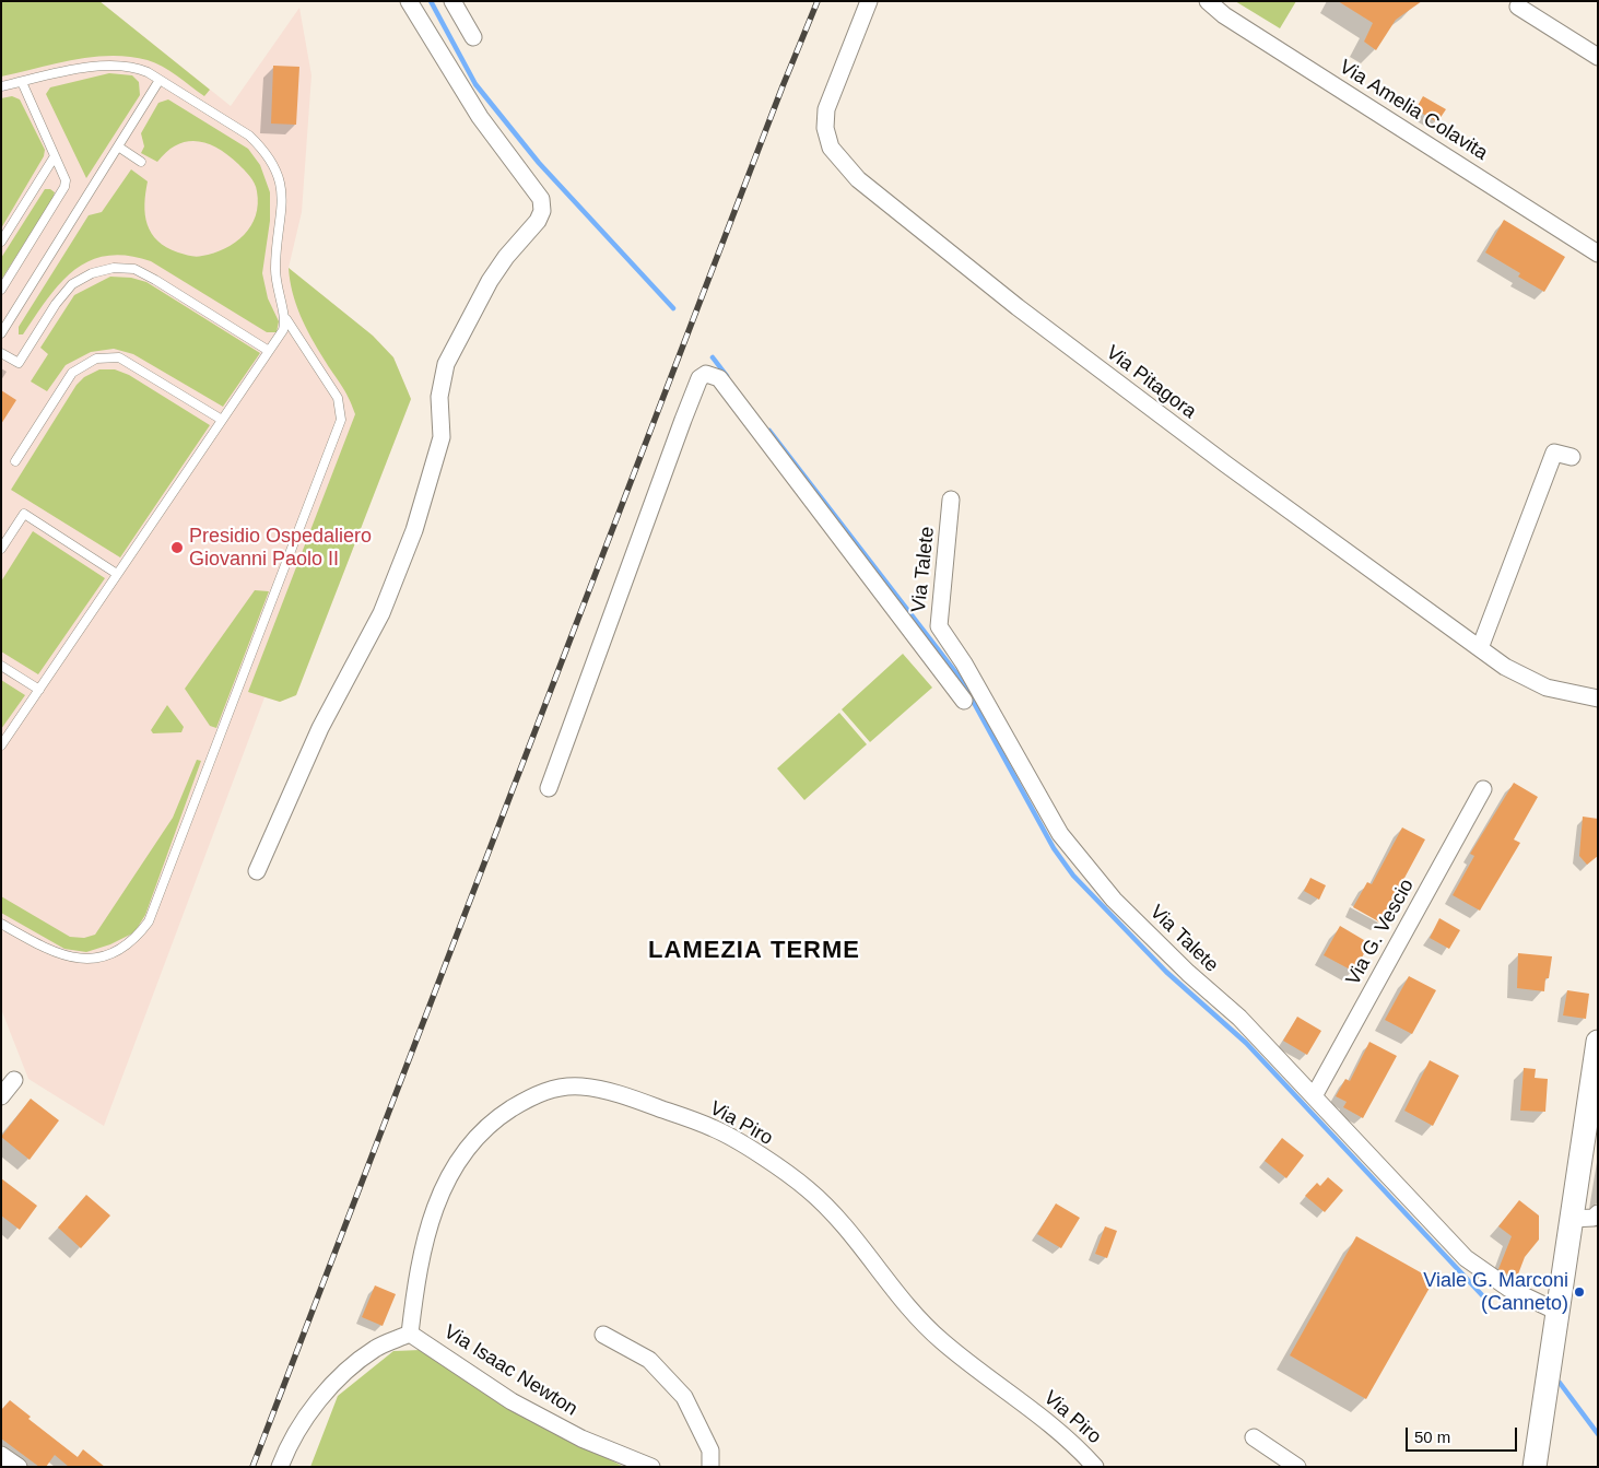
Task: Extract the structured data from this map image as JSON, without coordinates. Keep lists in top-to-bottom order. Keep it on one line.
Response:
{"streets":{"street":["Via Amelia Colavita","Via Pitagora","Via Talete","Via G. Vescio","Via Piro","Via Isaac Newton"]},"crossings":[["Via Talete","Via G. Vescio"],["Via Piro","Via Isaac Newton"]],"districts":["LAMEZIA TERME"],"places":["Presidio Ospedaliero Giovanni Paolo II","Viale G. Marconi (Canneto)"],"scale_bar":"50 m"}
